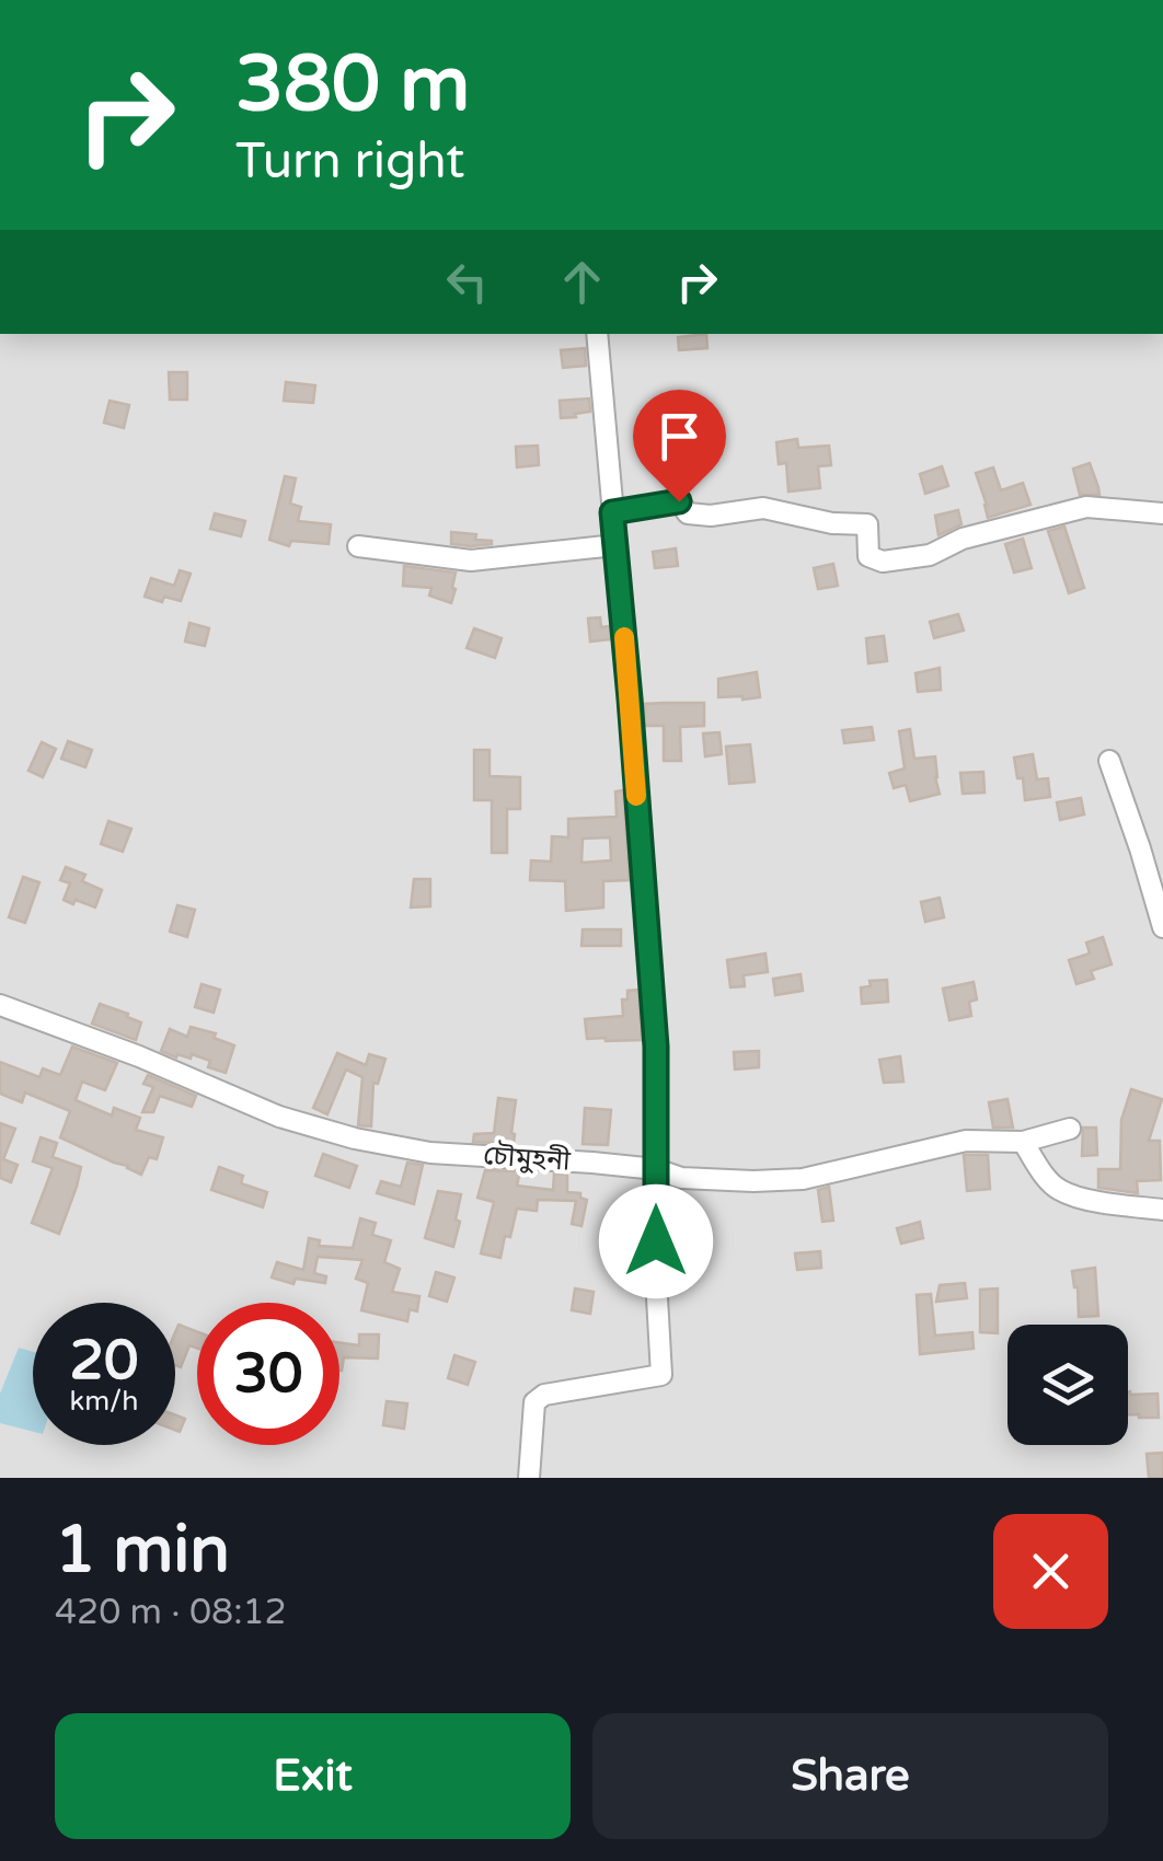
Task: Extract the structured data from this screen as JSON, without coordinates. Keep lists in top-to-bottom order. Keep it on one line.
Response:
{"streets":{"street":["চৌমুহনী"]},"page":{"turn":["380 m","Turn right"],"speed":"20 km/h","limit":"30","heading":["1 min","420 m · 08:12"],"buttons":["Exit","Share"]}}
